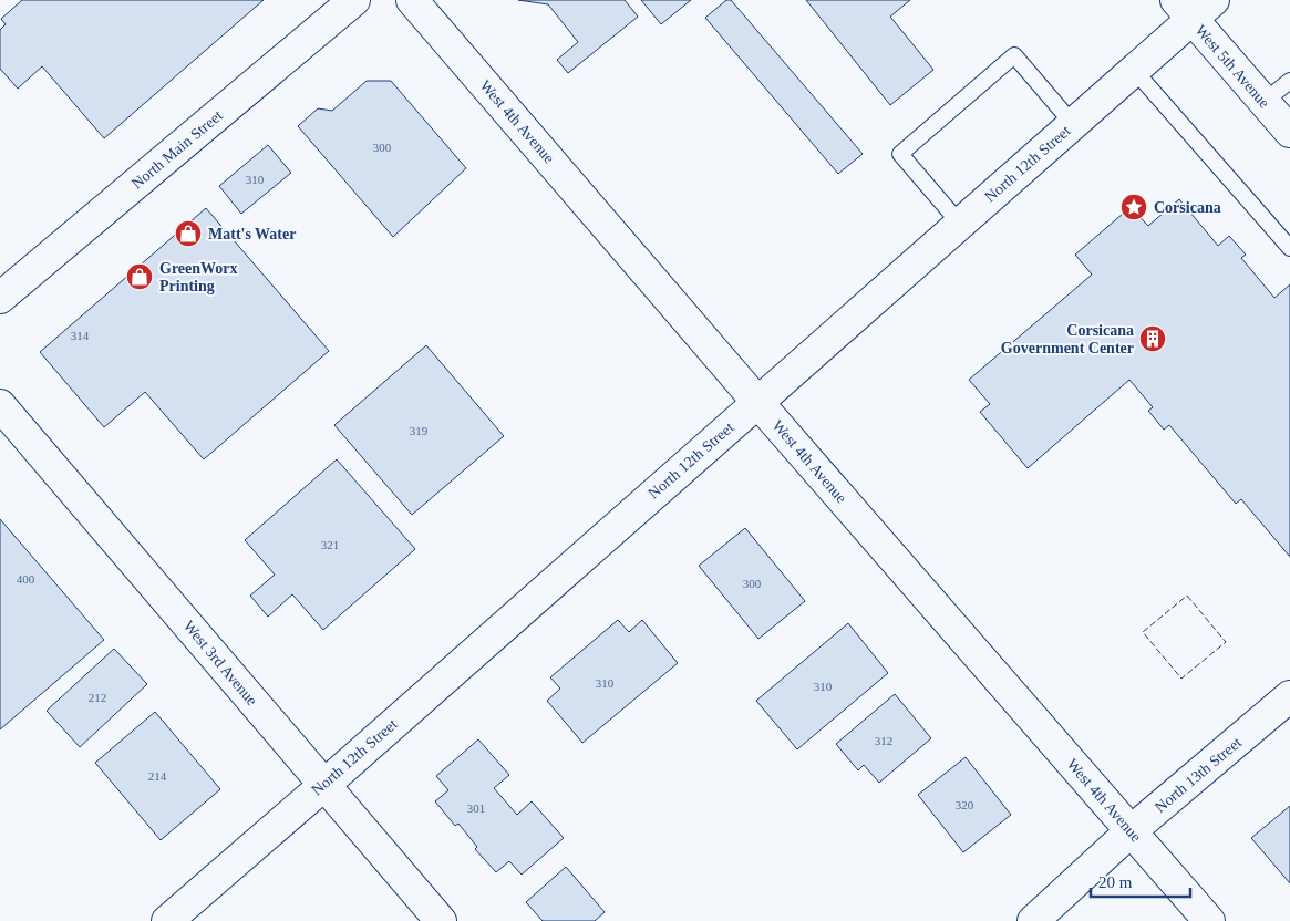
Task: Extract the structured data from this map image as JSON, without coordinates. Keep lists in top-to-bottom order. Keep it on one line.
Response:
{"streets":{"street":["West 5th Avenue","West 4th Avenue","North Main Street","North 12th Street","West 3rd Avenue","North 13th Street"]},"crossings":[["West 5th Avenue","North 12th Street"],["West 4th Avenue","North 12th Street"],["West 4th Avenue","North 13th Street"],["North 12th Street","West 3rd Avenue"]],"places":{"place":["Corsicana"],"shop":["Matt's Water","GreenWorx Printing"],"building":["Corsicana Government Center"]},"house_numbers":["300","310","314","319","321","400","300","310","310","212","312","214","320","301"],"scale_bar":"20 m"}
